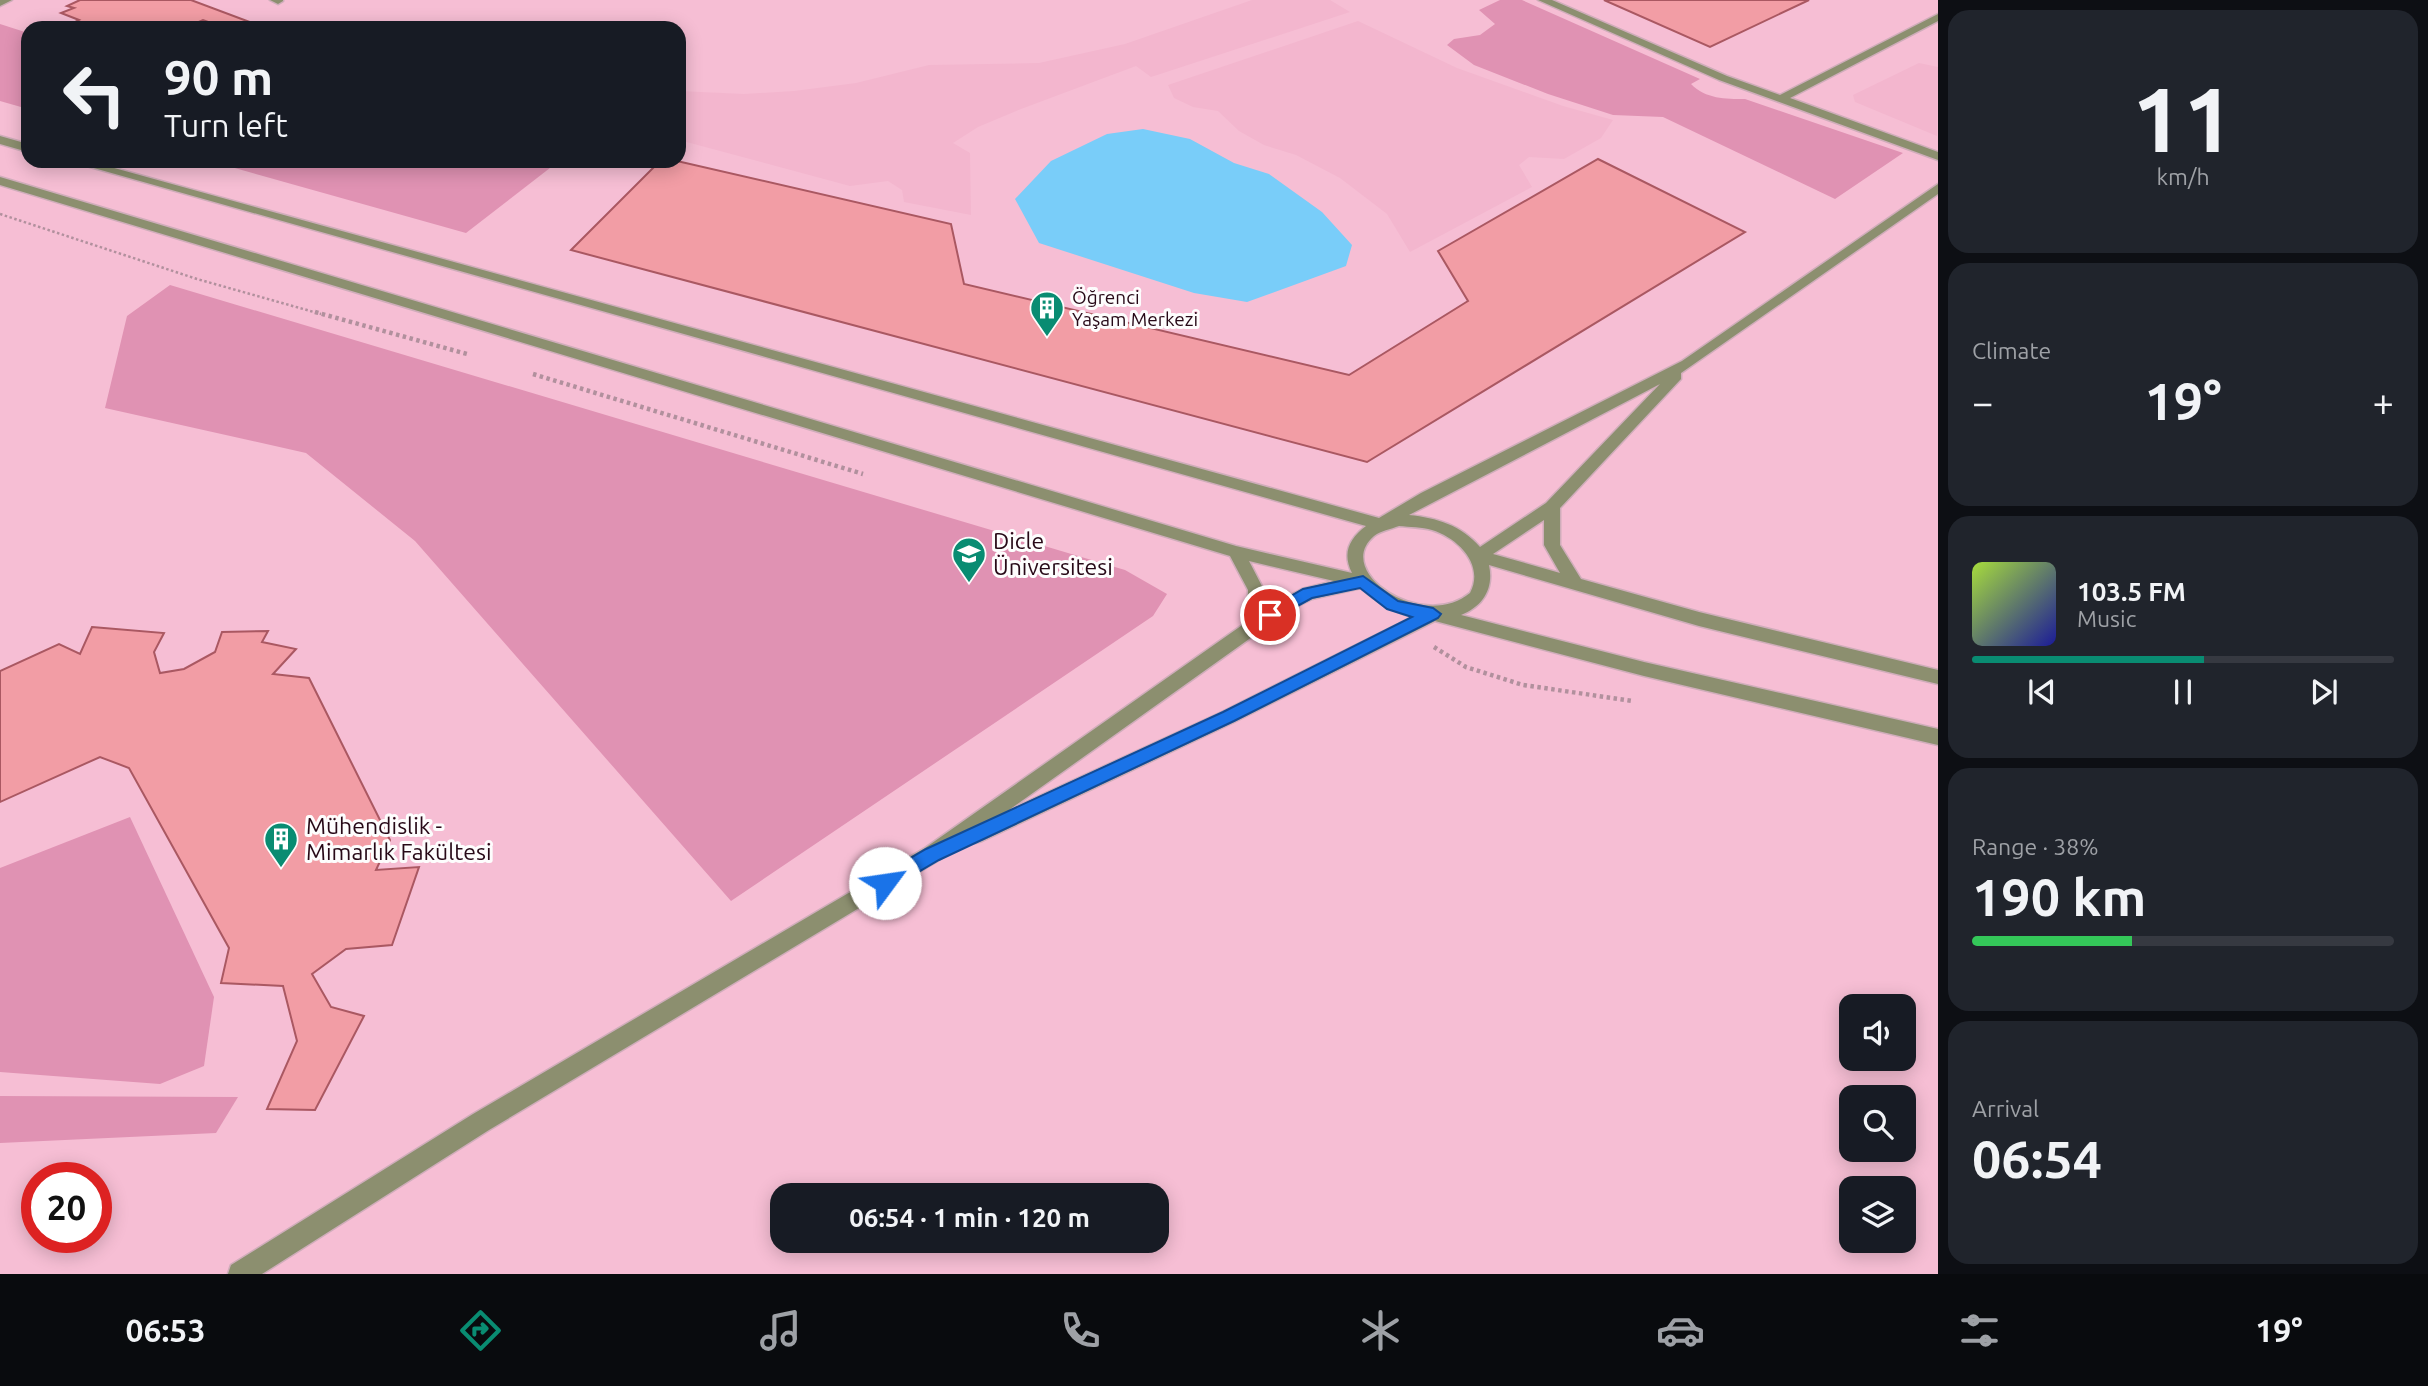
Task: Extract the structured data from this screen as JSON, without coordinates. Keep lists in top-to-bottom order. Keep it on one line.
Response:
{"places":{"building":["Öğrenci Yaşam Merkezi","Mühendislik - Mimarlık Fakültesi"],"school or university":["Dicle Üniversitesi"]},"page":{"tile":[["11","km/h"],"Climate",["Range · 38%","190 km"],["Arrival","06:54"]],"turn":["90 m","Turn left"],"heat":["−","19°","+"],"song":["103.5 FM","Music"],"limit":"20","trip":"06:54 · 1 min · 120 m","tabs":["06:53","19°"]}}
